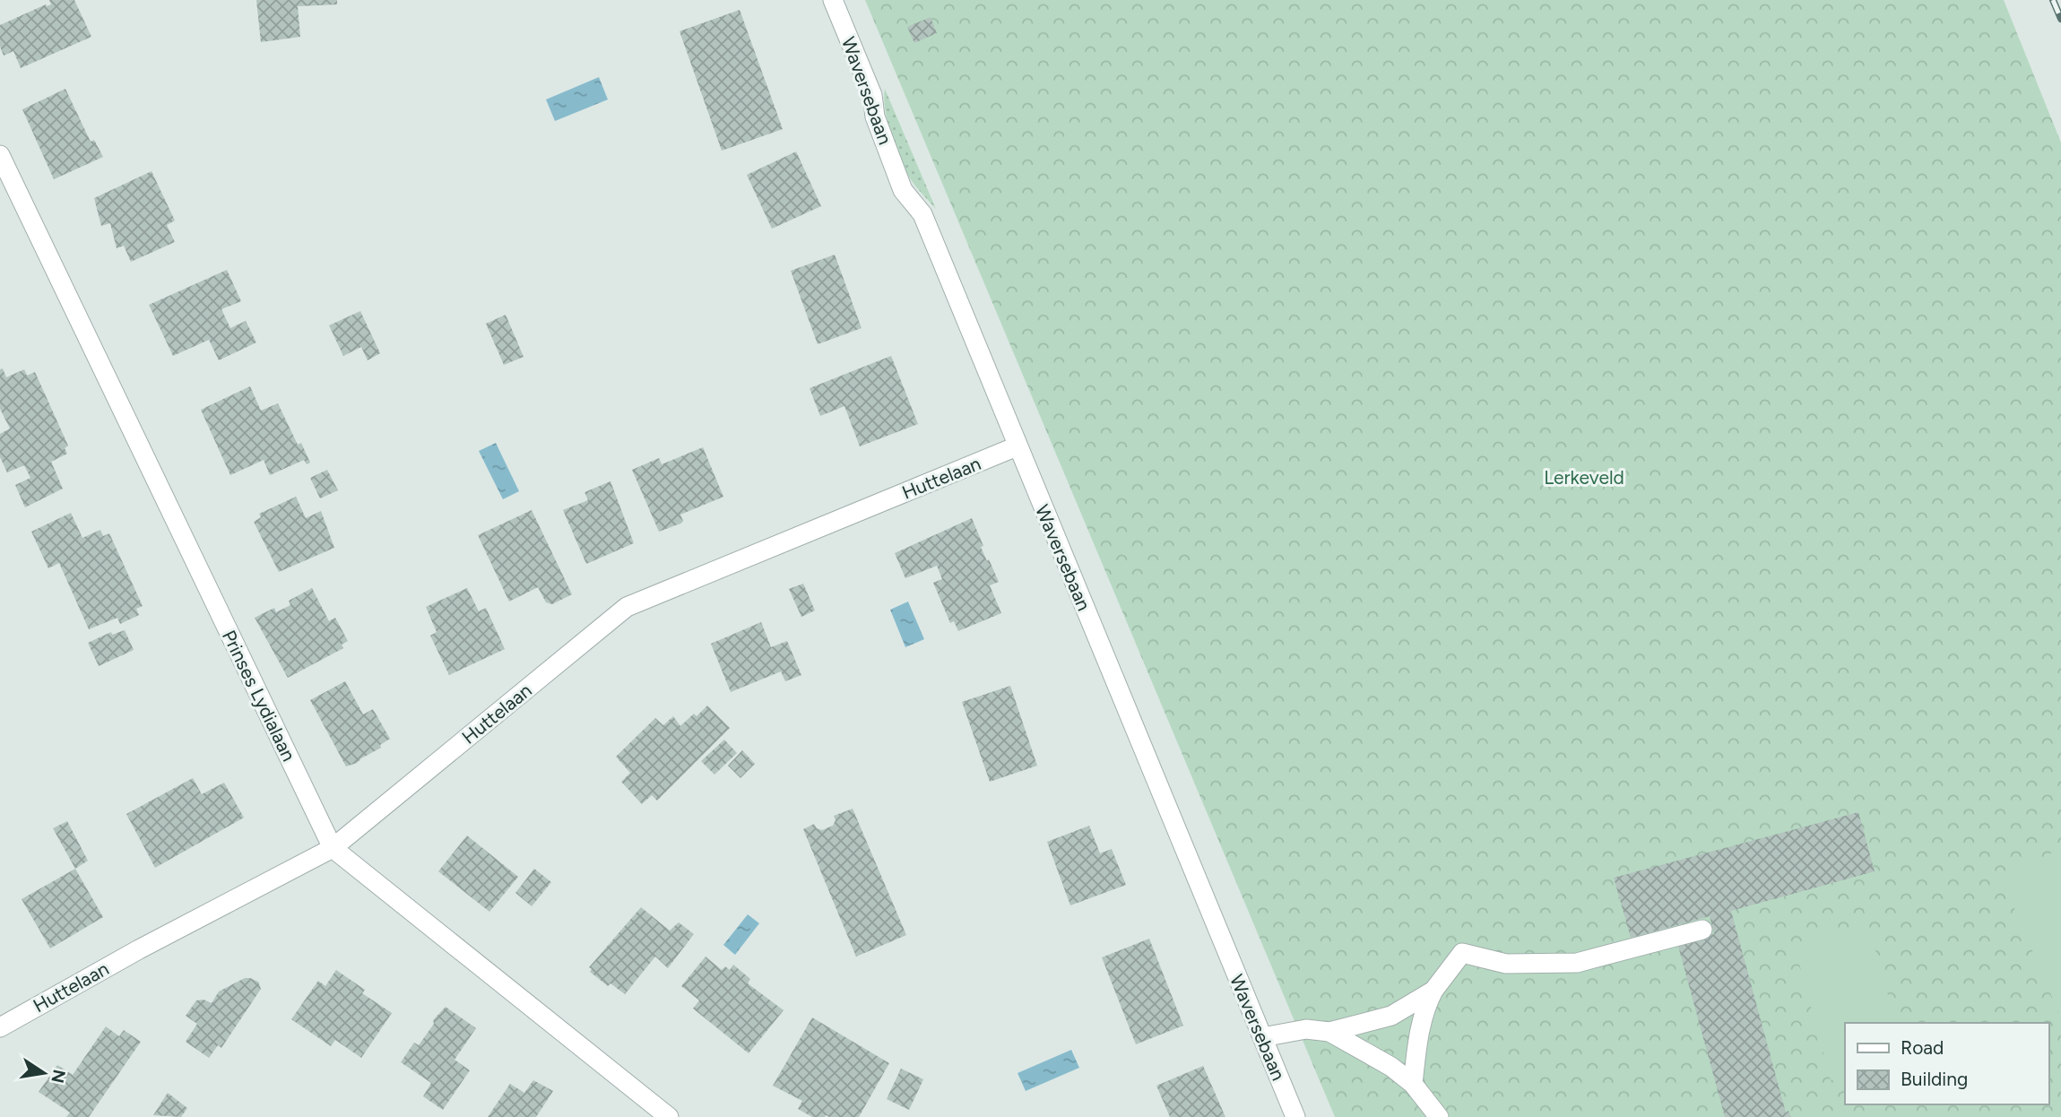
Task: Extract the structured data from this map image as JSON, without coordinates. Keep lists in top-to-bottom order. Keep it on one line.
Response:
{"streets":{"street":["Waversebaan","Huttelaan","Prinses Lydialaan"]},"crossings":[["Waversebaan","Huttelaan"],["Huttelaan","Prinses Lydialaan"]],"parks":["Lerkeveld"],"legend":["Road","Building"],"north":"right"}
